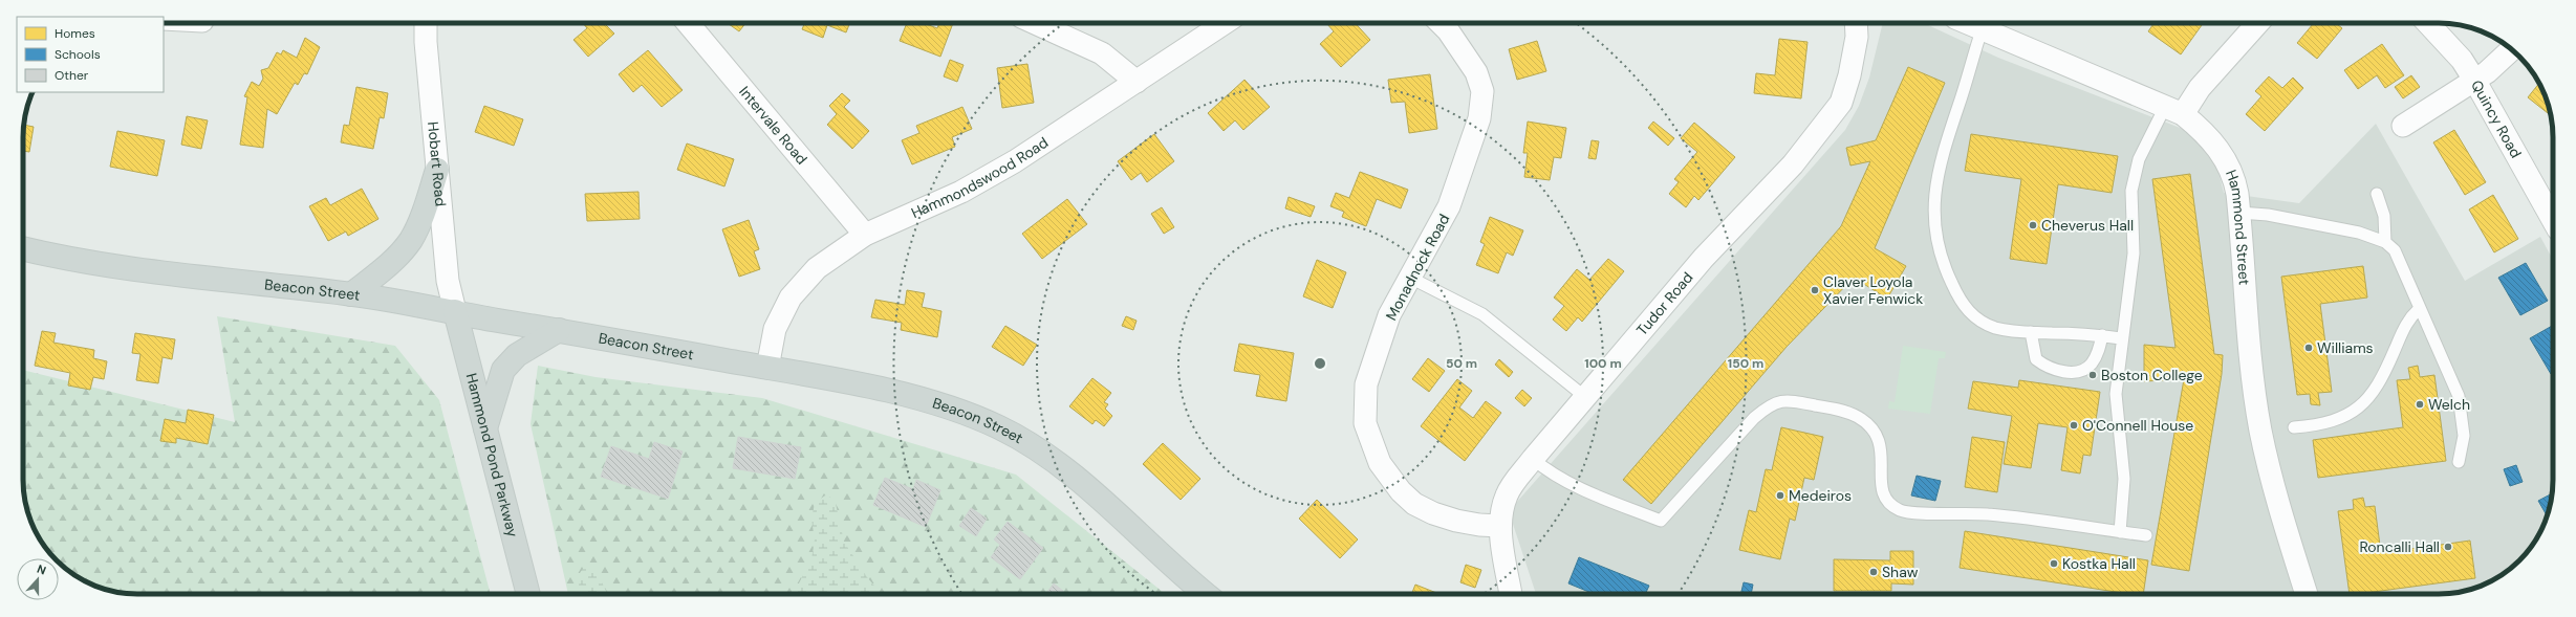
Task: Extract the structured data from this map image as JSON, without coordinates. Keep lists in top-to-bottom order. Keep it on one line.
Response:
{"streets":{"main road":["Beacon Street","Hammond Pond Parkway"],"street":["Quincy Road","Intervale Road","Hobart Road","Hammondswood Road","Hammond Street","Monadnock Road","Tudor Road"]},"crossings":[["Intervale Road","Hammondswood Road"],["Hobart Road","Beacon Street"],["Hobart Road","Hammond Pond Parkway"],["Hammondswood Road","Beacon Street"],["Monadnock Road","Tudor Road"],["Beacon Street","Hammond Pond Parkway"]],"places":["Cheverus Hall","Claver Loyola Xavier Fenwick","Williams","Boston College","Welch","O'Connell House","Medeiros","Roncalli Hall","Kostka Hall","Shaw"],"legend":["Homes","Schools","Other"],"north":"top","rings":["50 m","100 m","150 m"]}
